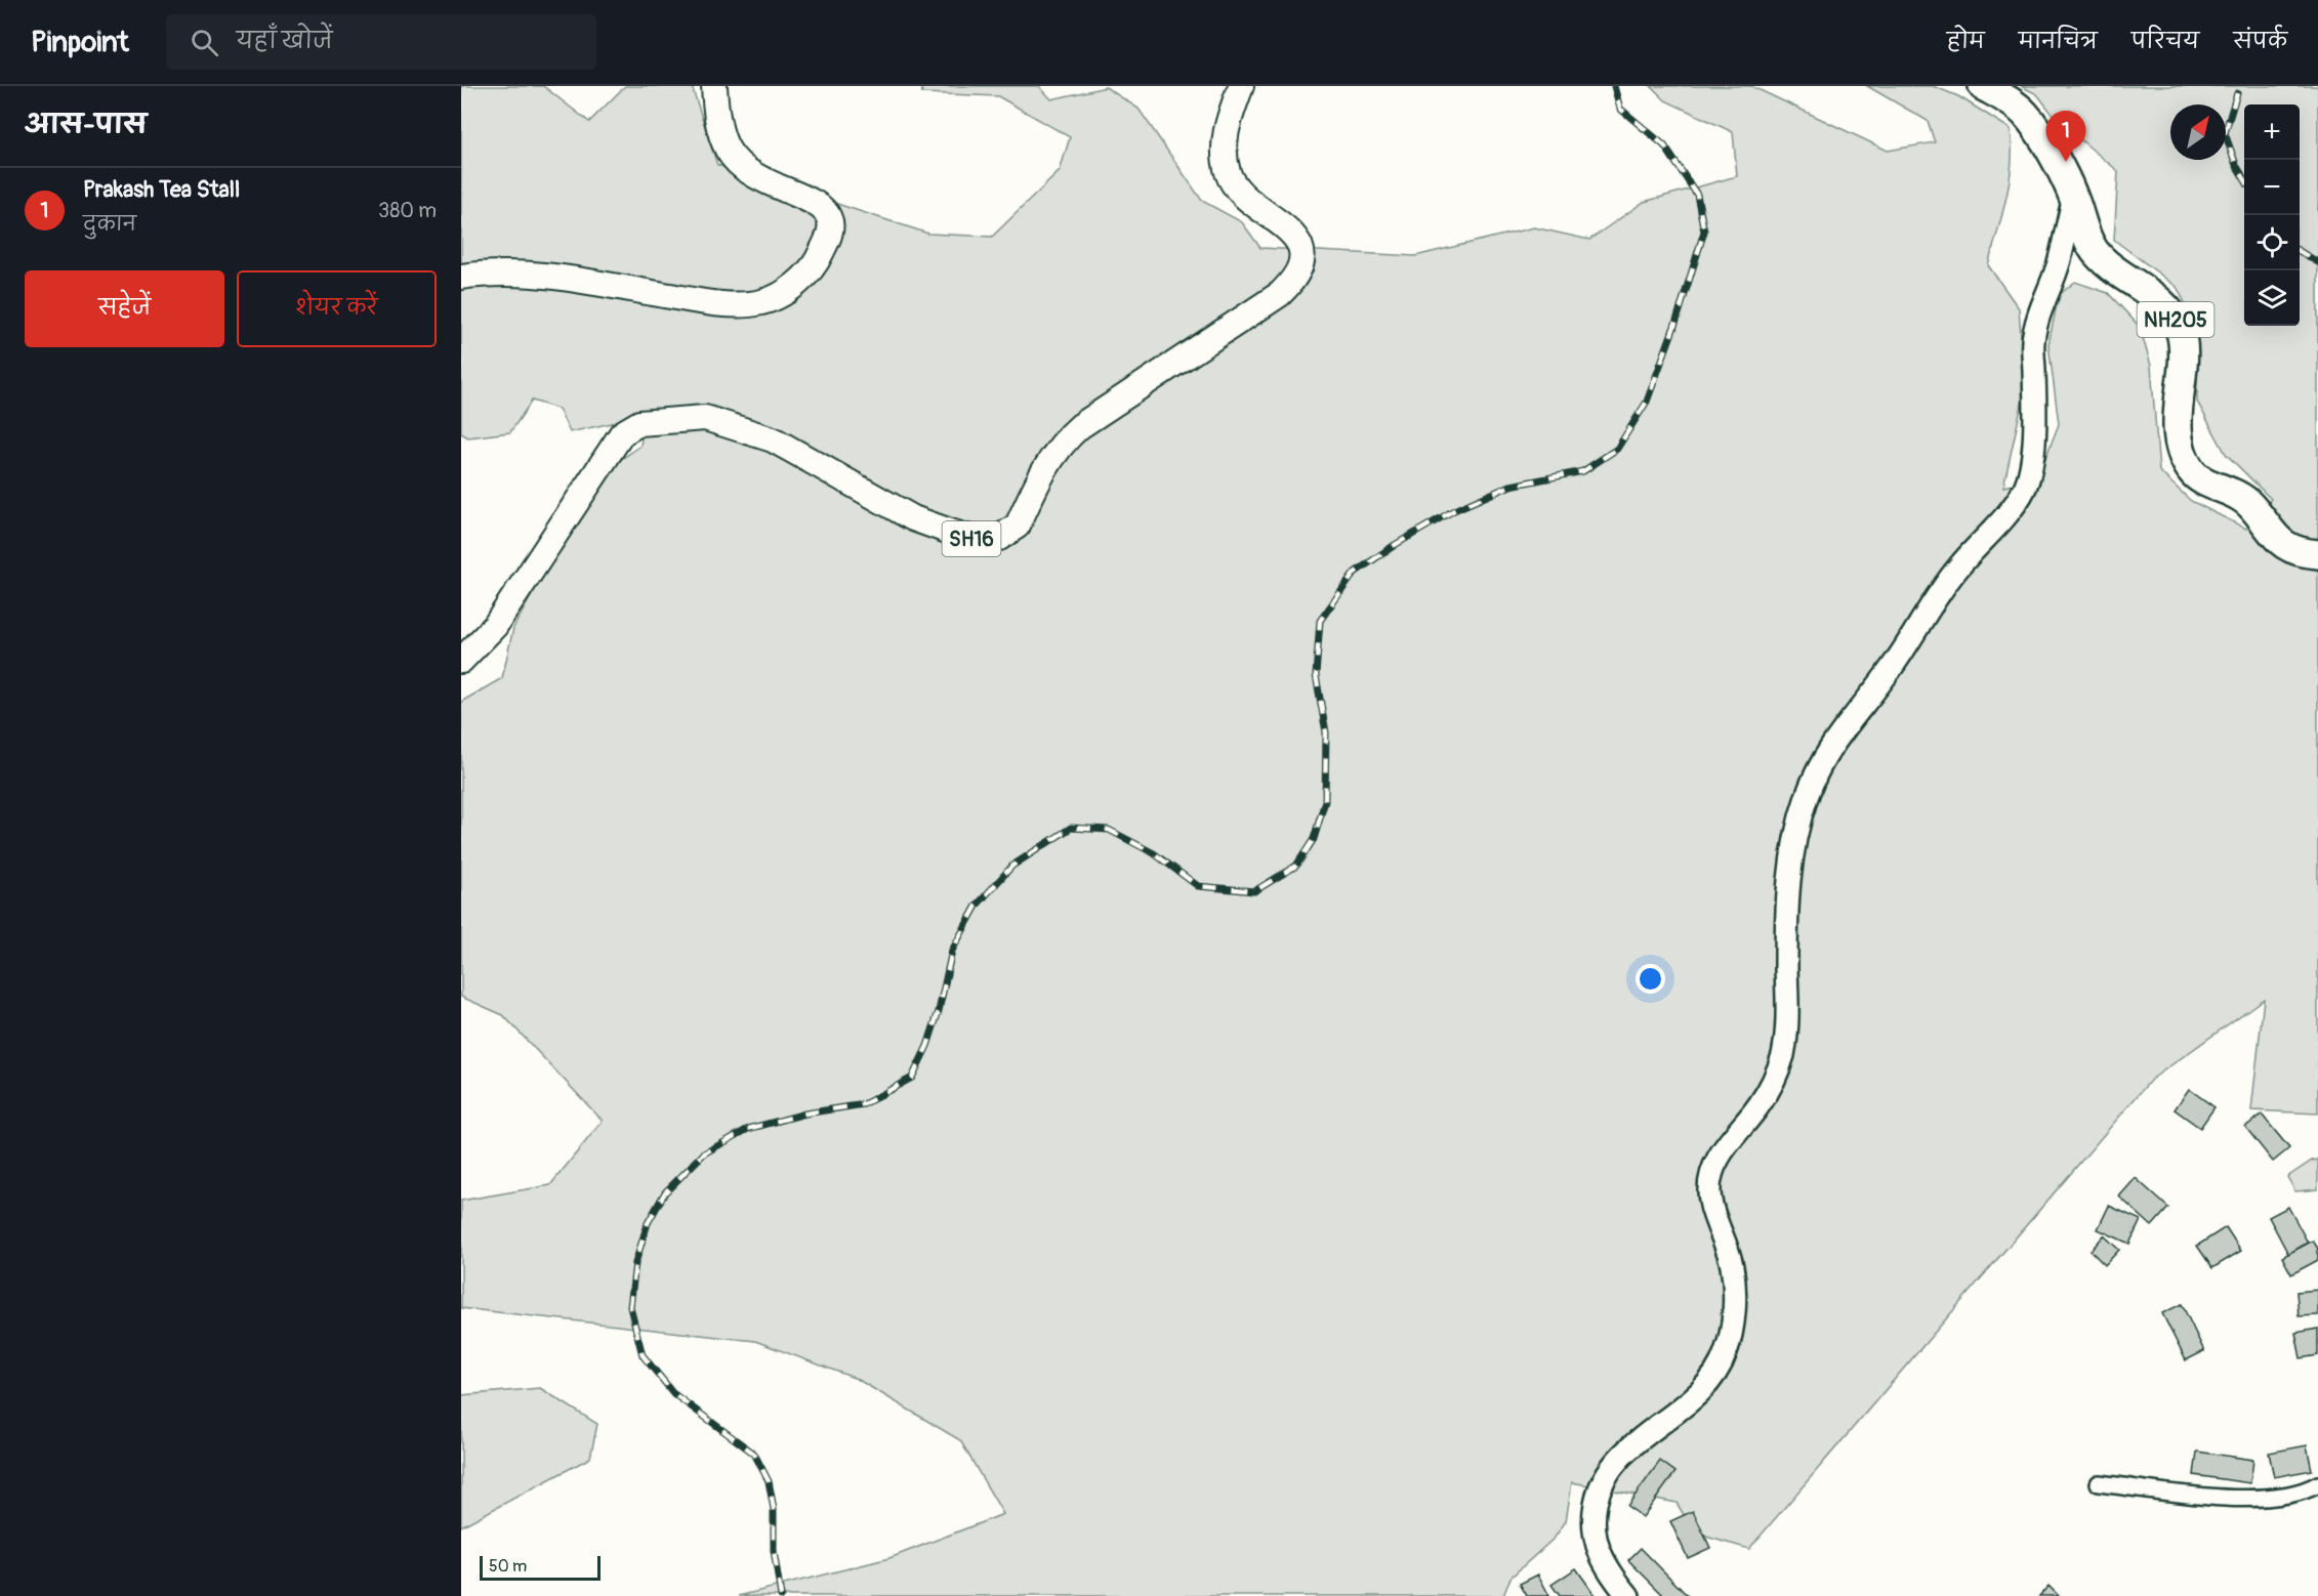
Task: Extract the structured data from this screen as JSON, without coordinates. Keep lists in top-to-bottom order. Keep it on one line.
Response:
{"streets":{"highway":["NH205"],"main road":["SH16"]},"scale_bar":"50 m","north":"top right","page":{"header":"Pinpoint","search":"यहाँ खोजें","nav":["होम","मानचित्र","परिचय","संपर्क"],"heading":"आस-पास","map_buttons":["+","−"],"pins":"1","list":[{"mark":"1","name":"Prakash Tea Stall","note":"दुकान","value":"380 m"}],"buttons":["सहेजें","शेयर करें"],"scale":"50 m"}}
